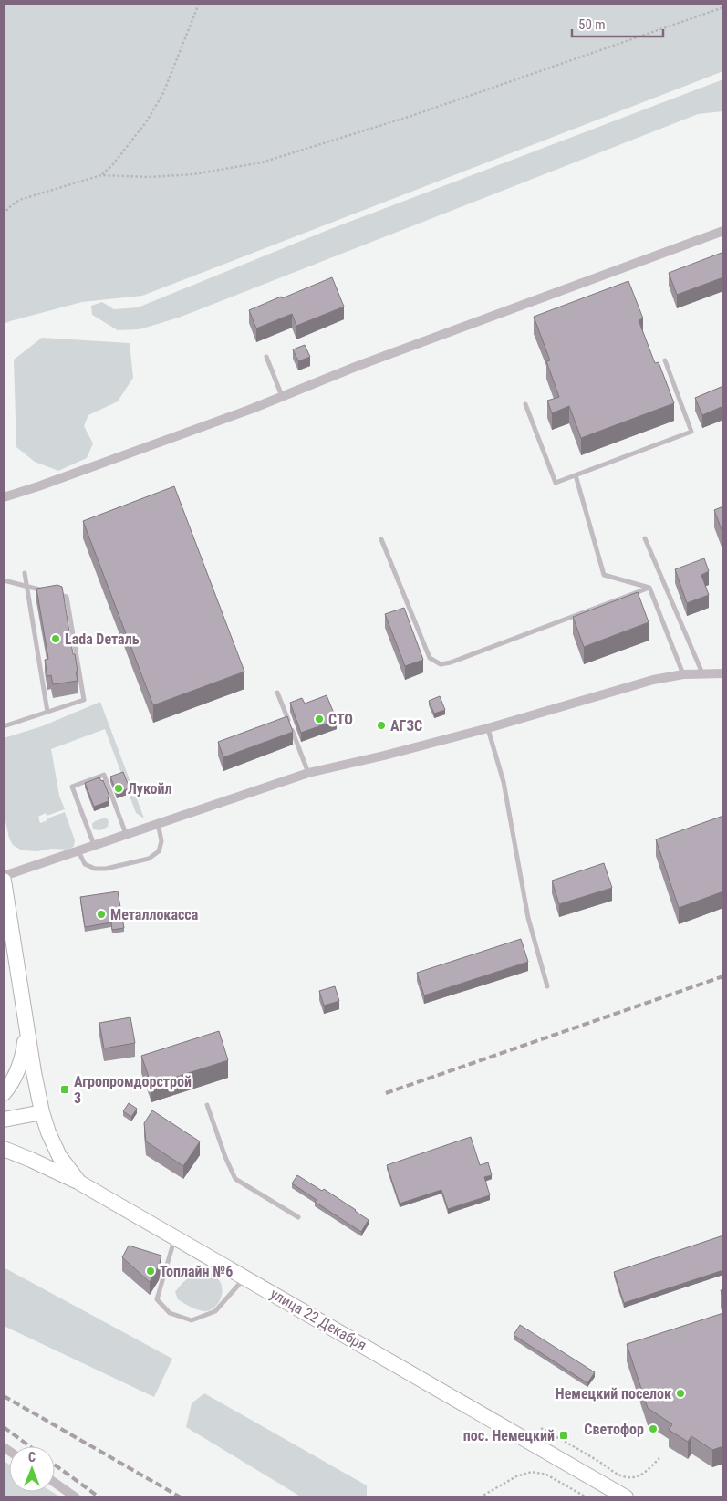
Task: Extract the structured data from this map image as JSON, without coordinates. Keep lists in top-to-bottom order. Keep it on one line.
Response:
{"streets":{"main road":["улица 22 Декабря"]},"places":{"other":["Lada Dеталь","СТО","АГЗС","Лукойл","Металлокасса","Топлайн №6","Немецкий поселок","Светофор"],"transit":["Агропромдорстрой 3","пос. Немецкий"]},"scale_bar":"50 m","north":"top"}
